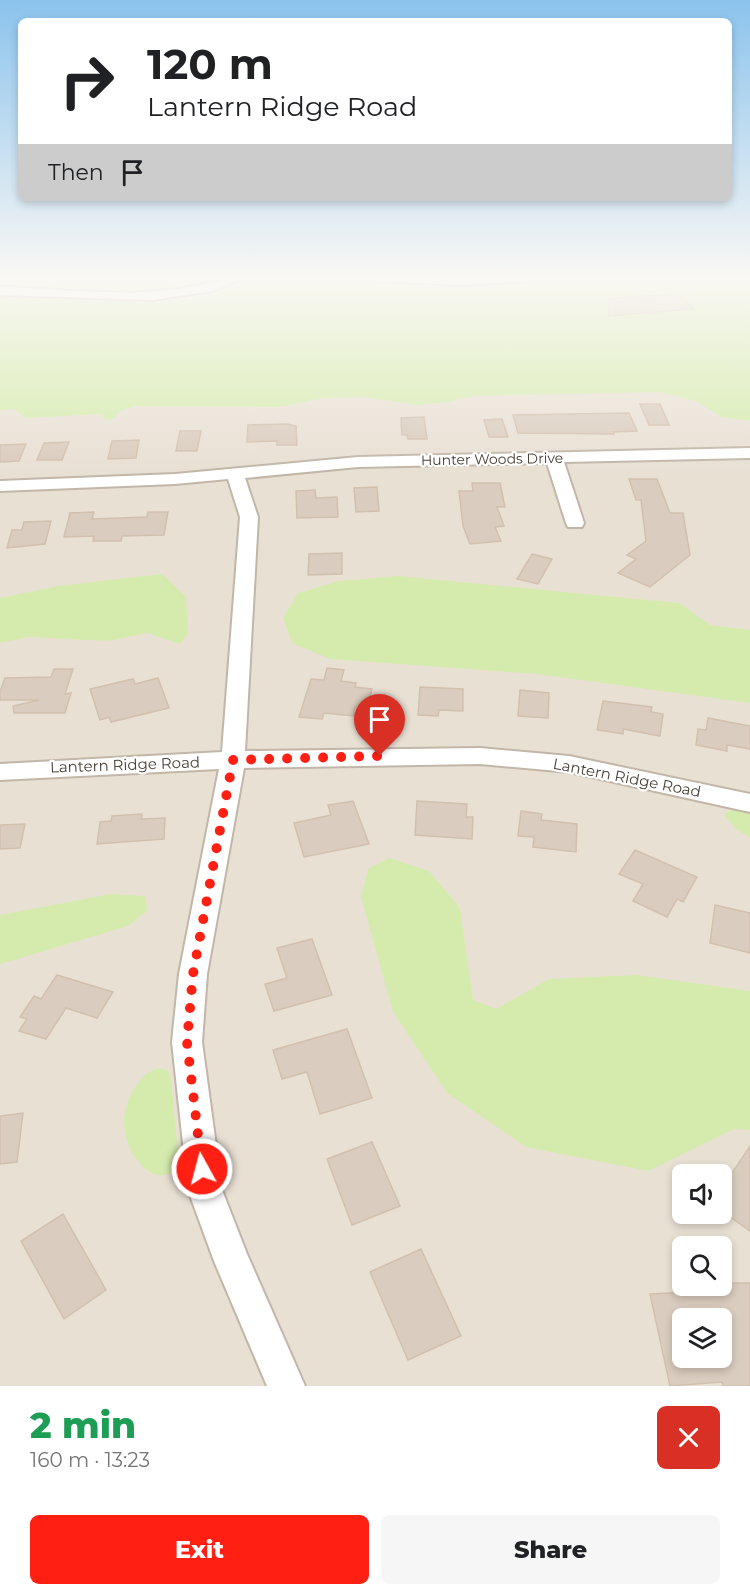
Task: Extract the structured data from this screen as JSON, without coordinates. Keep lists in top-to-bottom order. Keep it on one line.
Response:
{"streets":{"street":["Hunter Woods Drive","Lantern Ridge Road"]},"page":{"turn":["120 m","Lantern Ridge Road"],"then":"Then","heading":["2 min","160 m · 13:23"],"buttons":["Exit","Share"]}}
